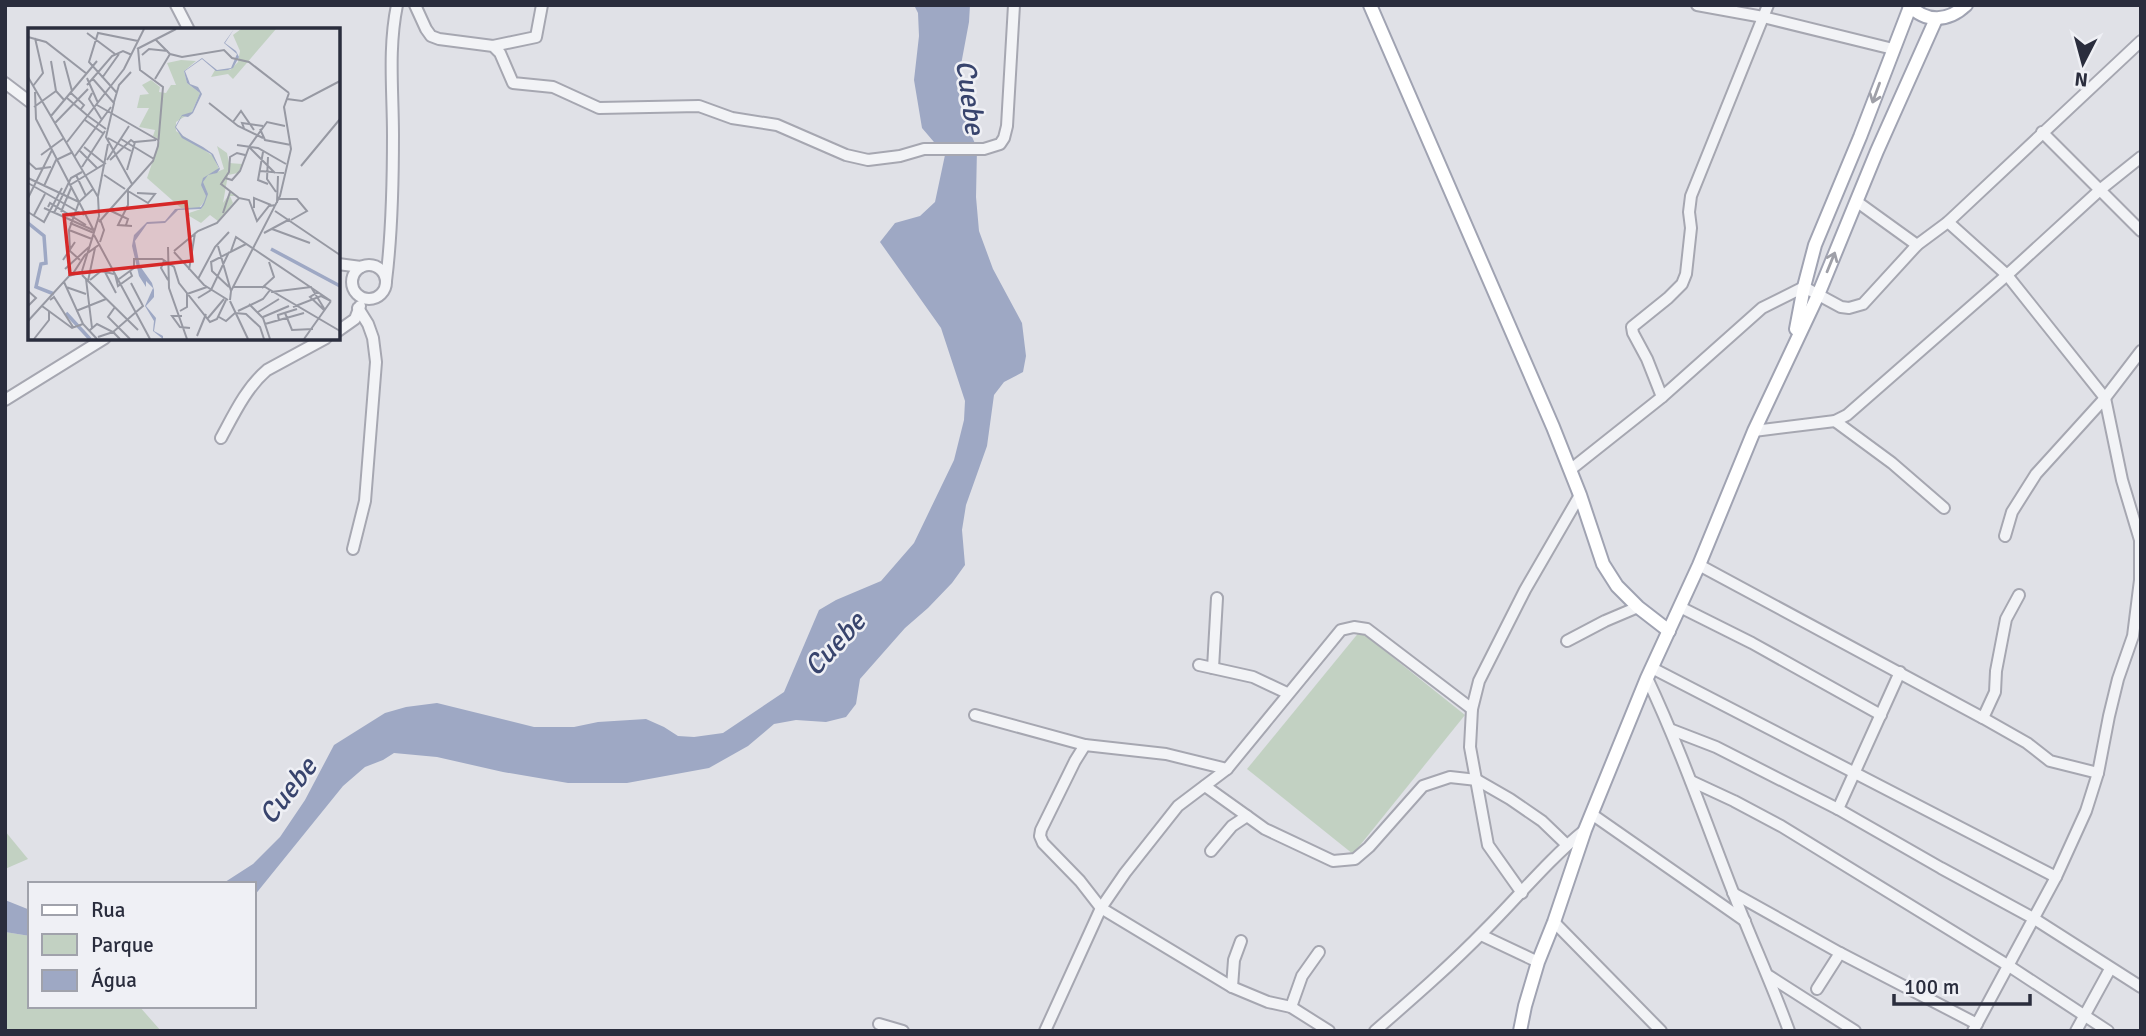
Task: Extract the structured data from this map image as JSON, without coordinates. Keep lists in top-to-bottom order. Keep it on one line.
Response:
{"water":["Cuebe"],"legend":["Rua","Parque","Água"],"scale_bar":"100 m","north":"bottom"}
